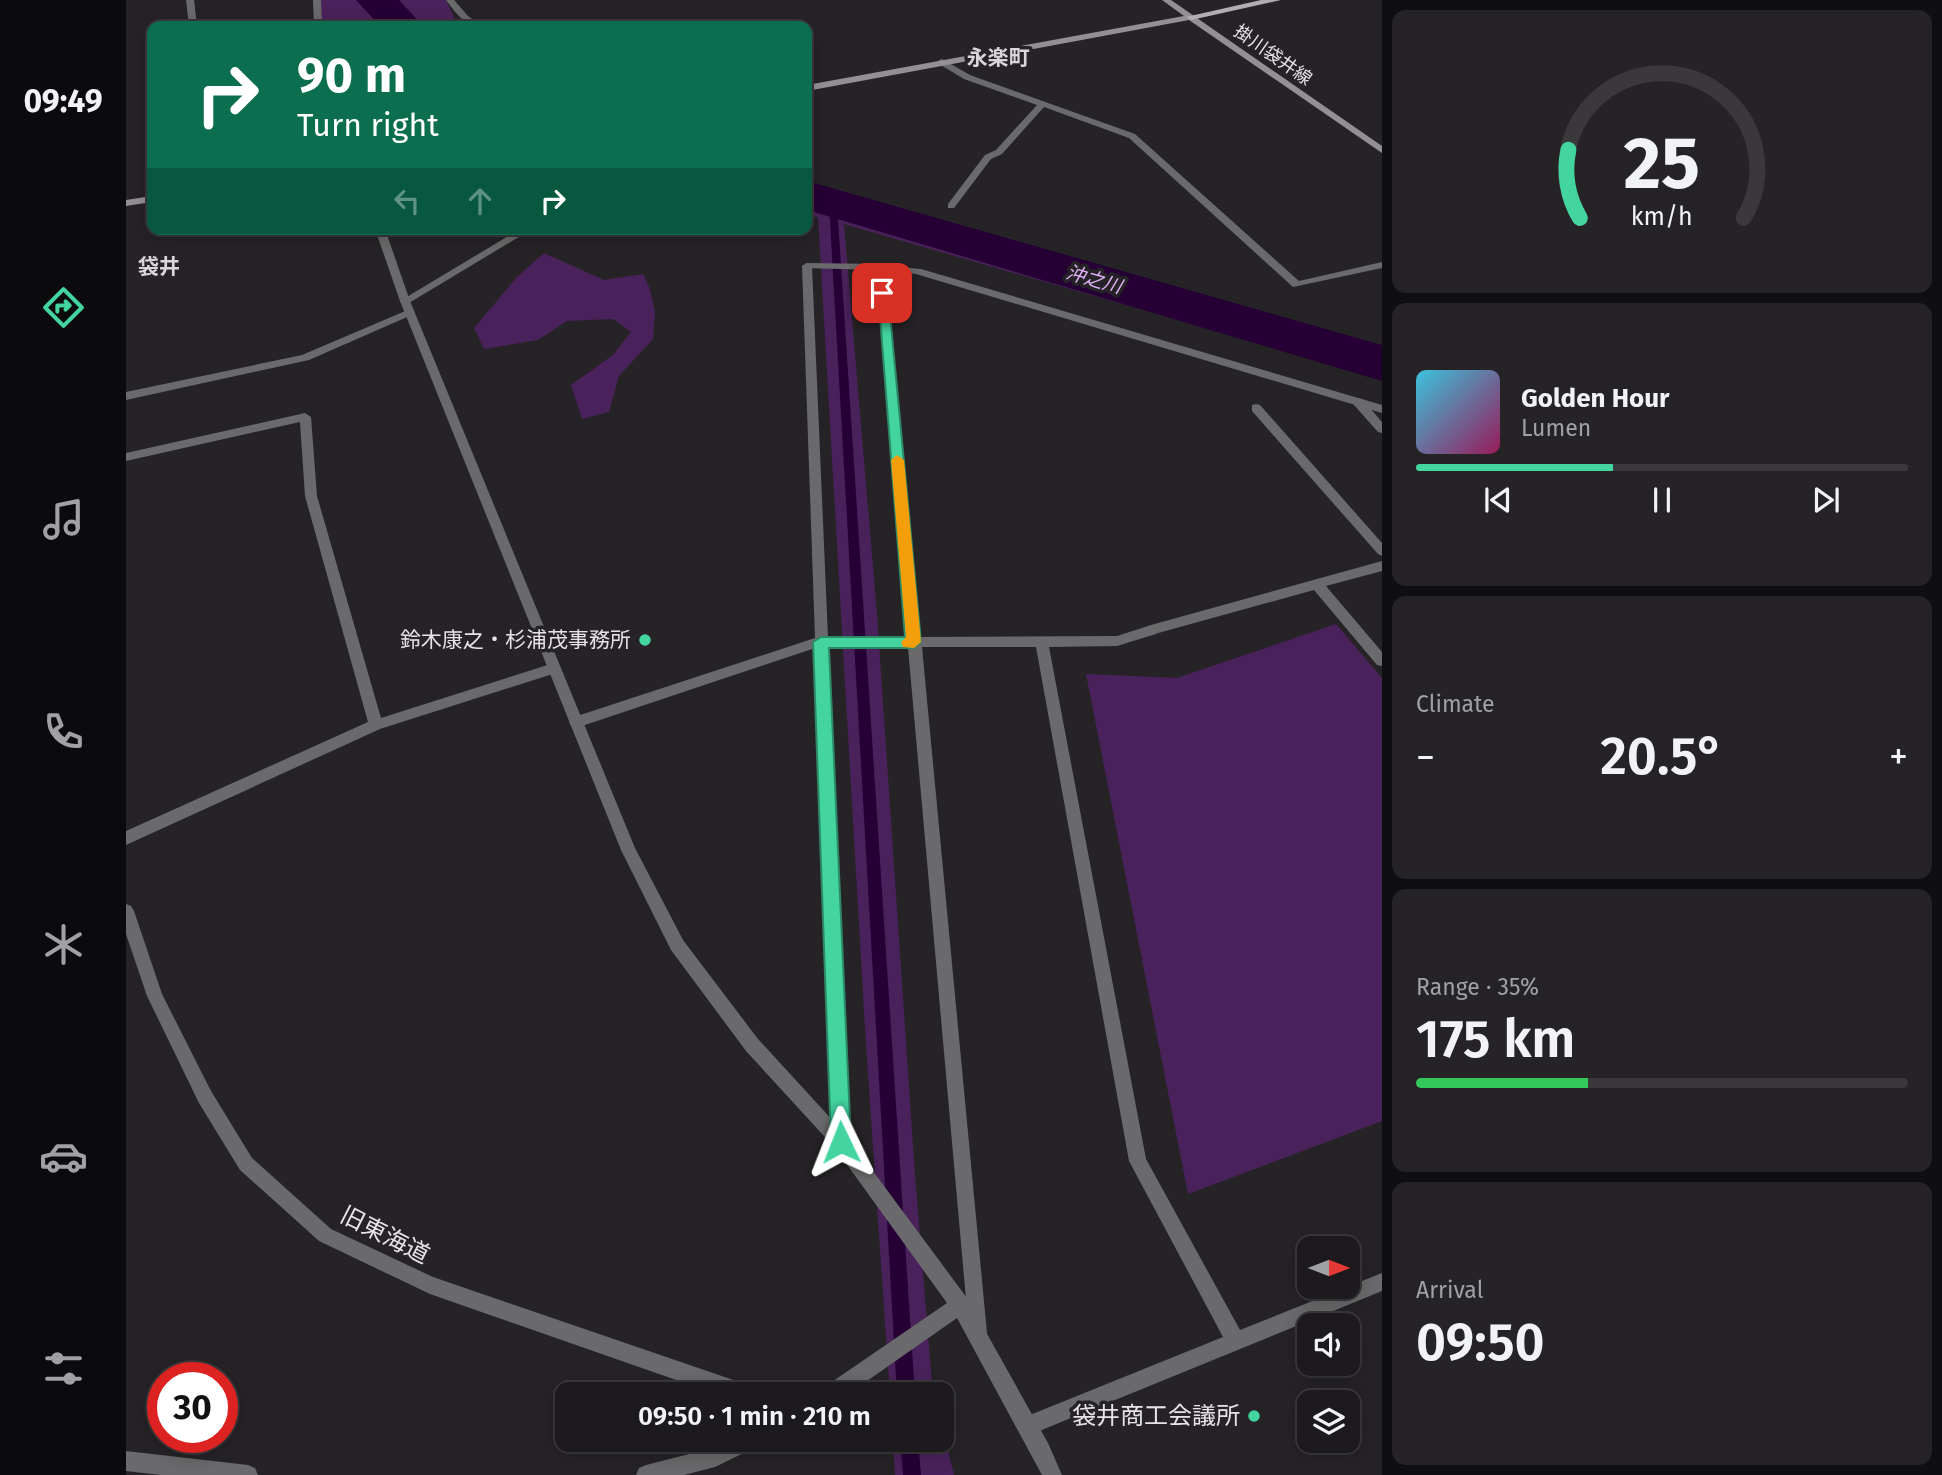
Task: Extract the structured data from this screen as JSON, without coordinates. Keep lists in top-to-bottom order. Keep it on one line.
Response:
{"streets":{"main road":["掛川袋井線"],"street":["旧東海道"]},"districts":["永楽町","袋井"],"water":["沖之川"],"places":["鈴木康之・杉浦茂事務所","袋井商工会議所"],"north":"right","page":{"tabs":"09:49","turn":["90 m","Turn right"],"song":["Golden Hour","Lumen"],"tile":["Climate",["Range · 35%","175 km"],["Arrival","09:50"]],"heat":["−","20.5°","+"],"limit":"30","trip":"09:50 · 1 min · 210 m","gauge":["25","km/h"]}}
